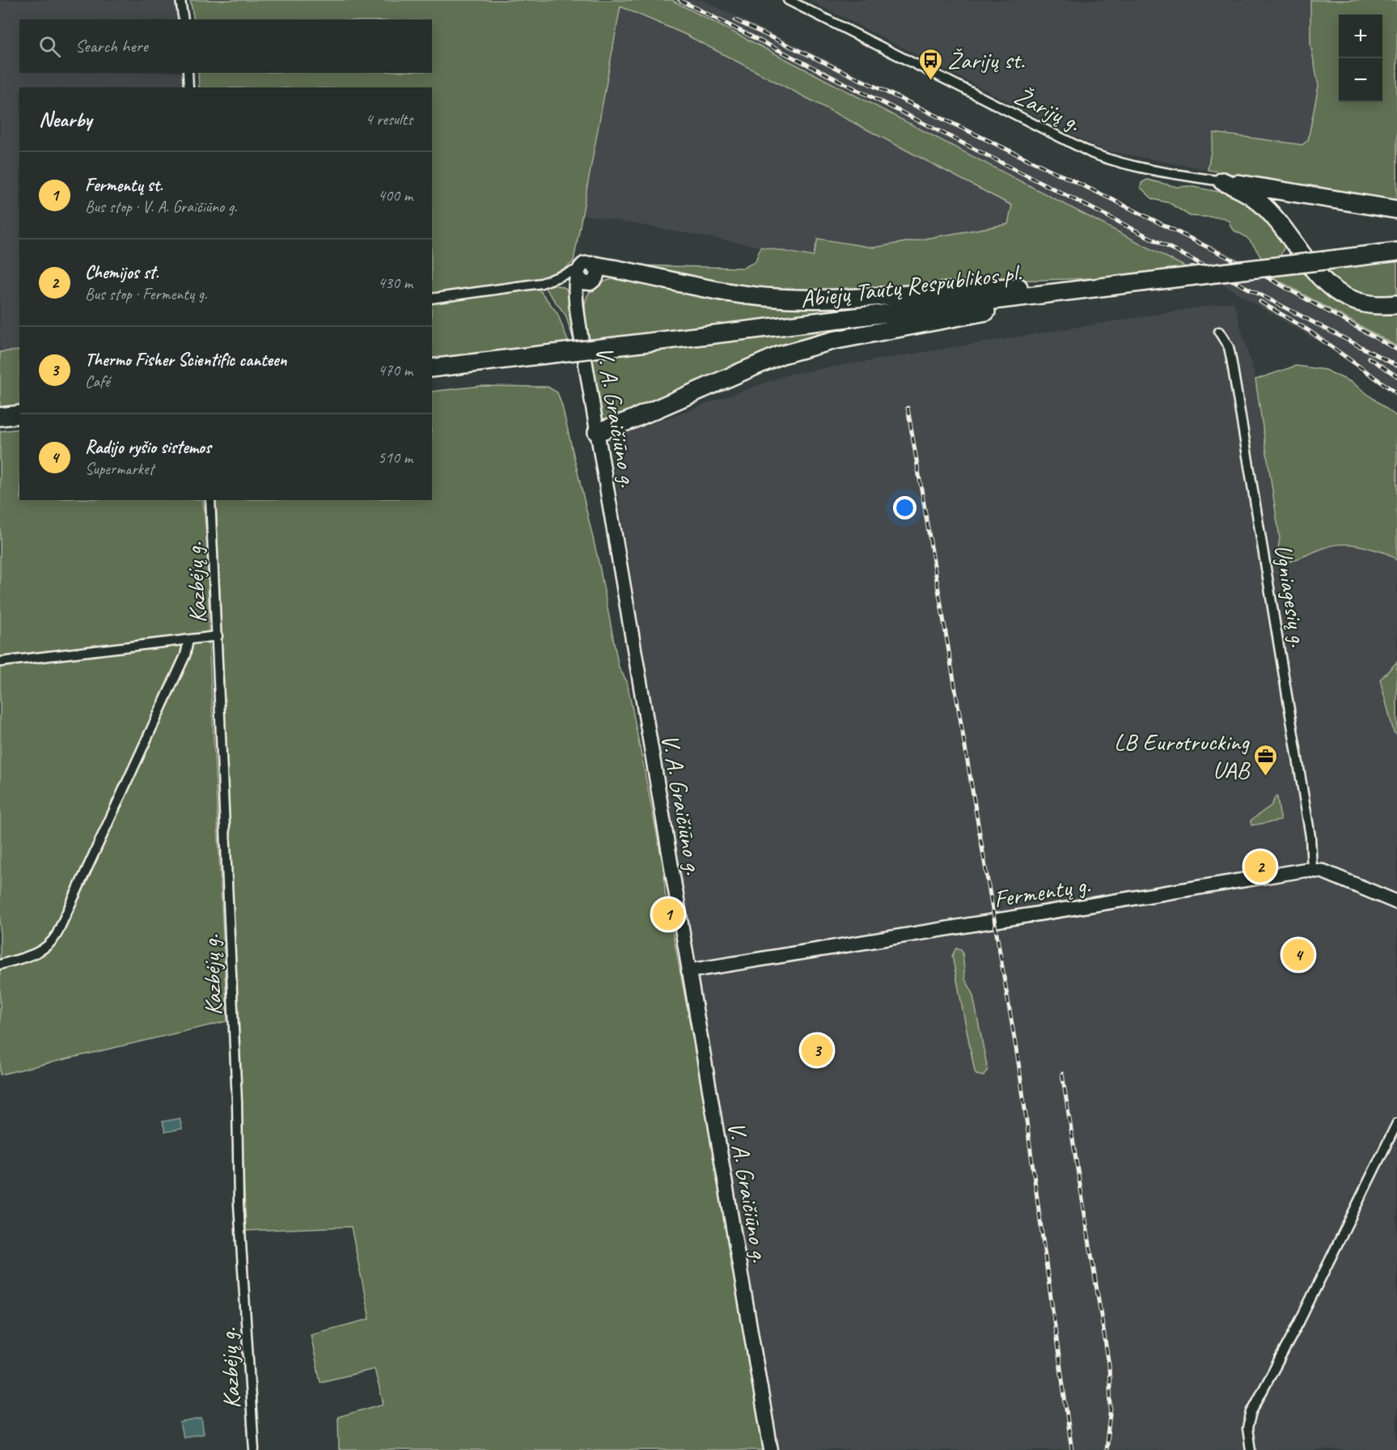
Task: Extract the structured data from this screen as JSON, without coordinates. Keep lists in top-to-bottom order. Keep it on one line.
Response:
{"streets":{"highway":["Abiejų Tautų Respublikos pl."],"main road":["V. A. Graičiūno g.","Fermentų g."],"street":["Žarijų g.","Kazbėjų g.","Ugniagesių g."]},"crossings":[["V. A. Graičiūno g.","Fermentų g."],["Ugniagesių g.","Fermentų g."]],"places":{"bus stop":["Žarijų st."],"office":["LB Eurotrucking UAB"]},"page":{"map_buttons":["+","−"],"search":"Search here","heading":["Nearby","4 results"],"list":[{"mark":"1","name":"Fermentų st.","note":"Bus stop · V. A. Graičiūno g.","value":"400 m"},{"mark":"2","name":"Chemijos st.","note":"Bus stop · Fermentų g.","value":"430 m"},{"mark":"3","name":"Thermo Fisher Scientific canteen","note":"Café","value":"470 m"},{"mark":"4","name":"Radijo ryšio sistemos","note":"Supermarket","value":"510 m"}],"pins":["2","1","4","3"]}}
